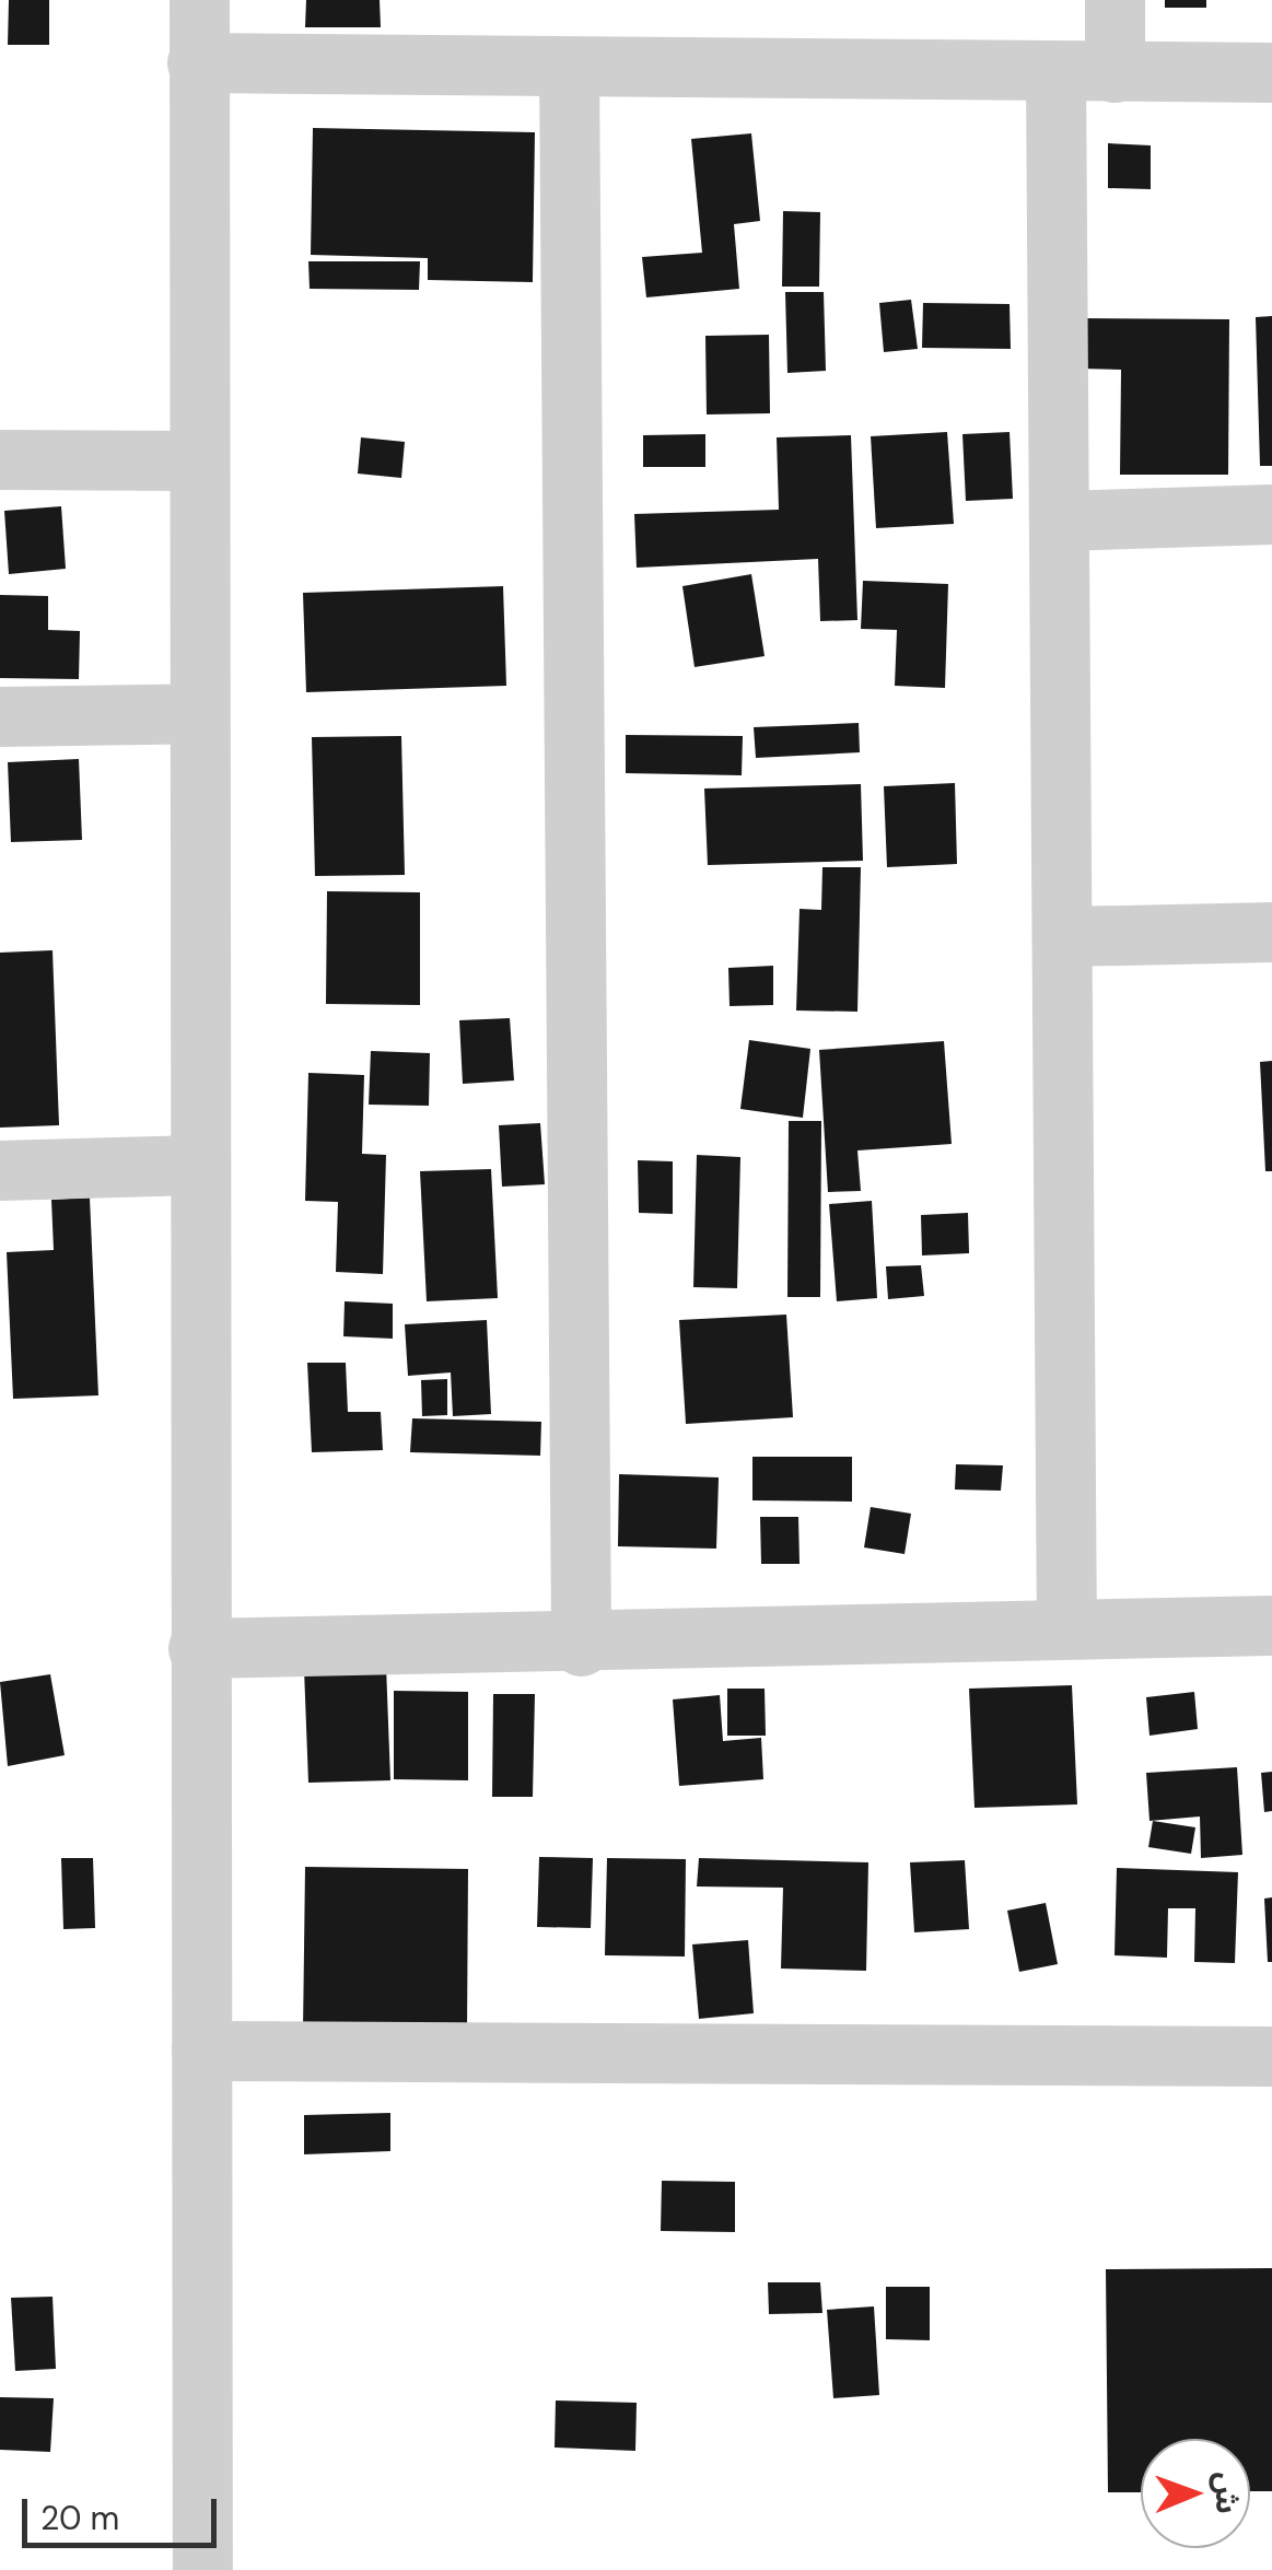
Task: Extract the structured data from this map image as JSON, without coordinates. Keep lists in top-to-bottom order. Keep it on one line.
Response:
{"scale_bar":"20 m","north":"right"}
